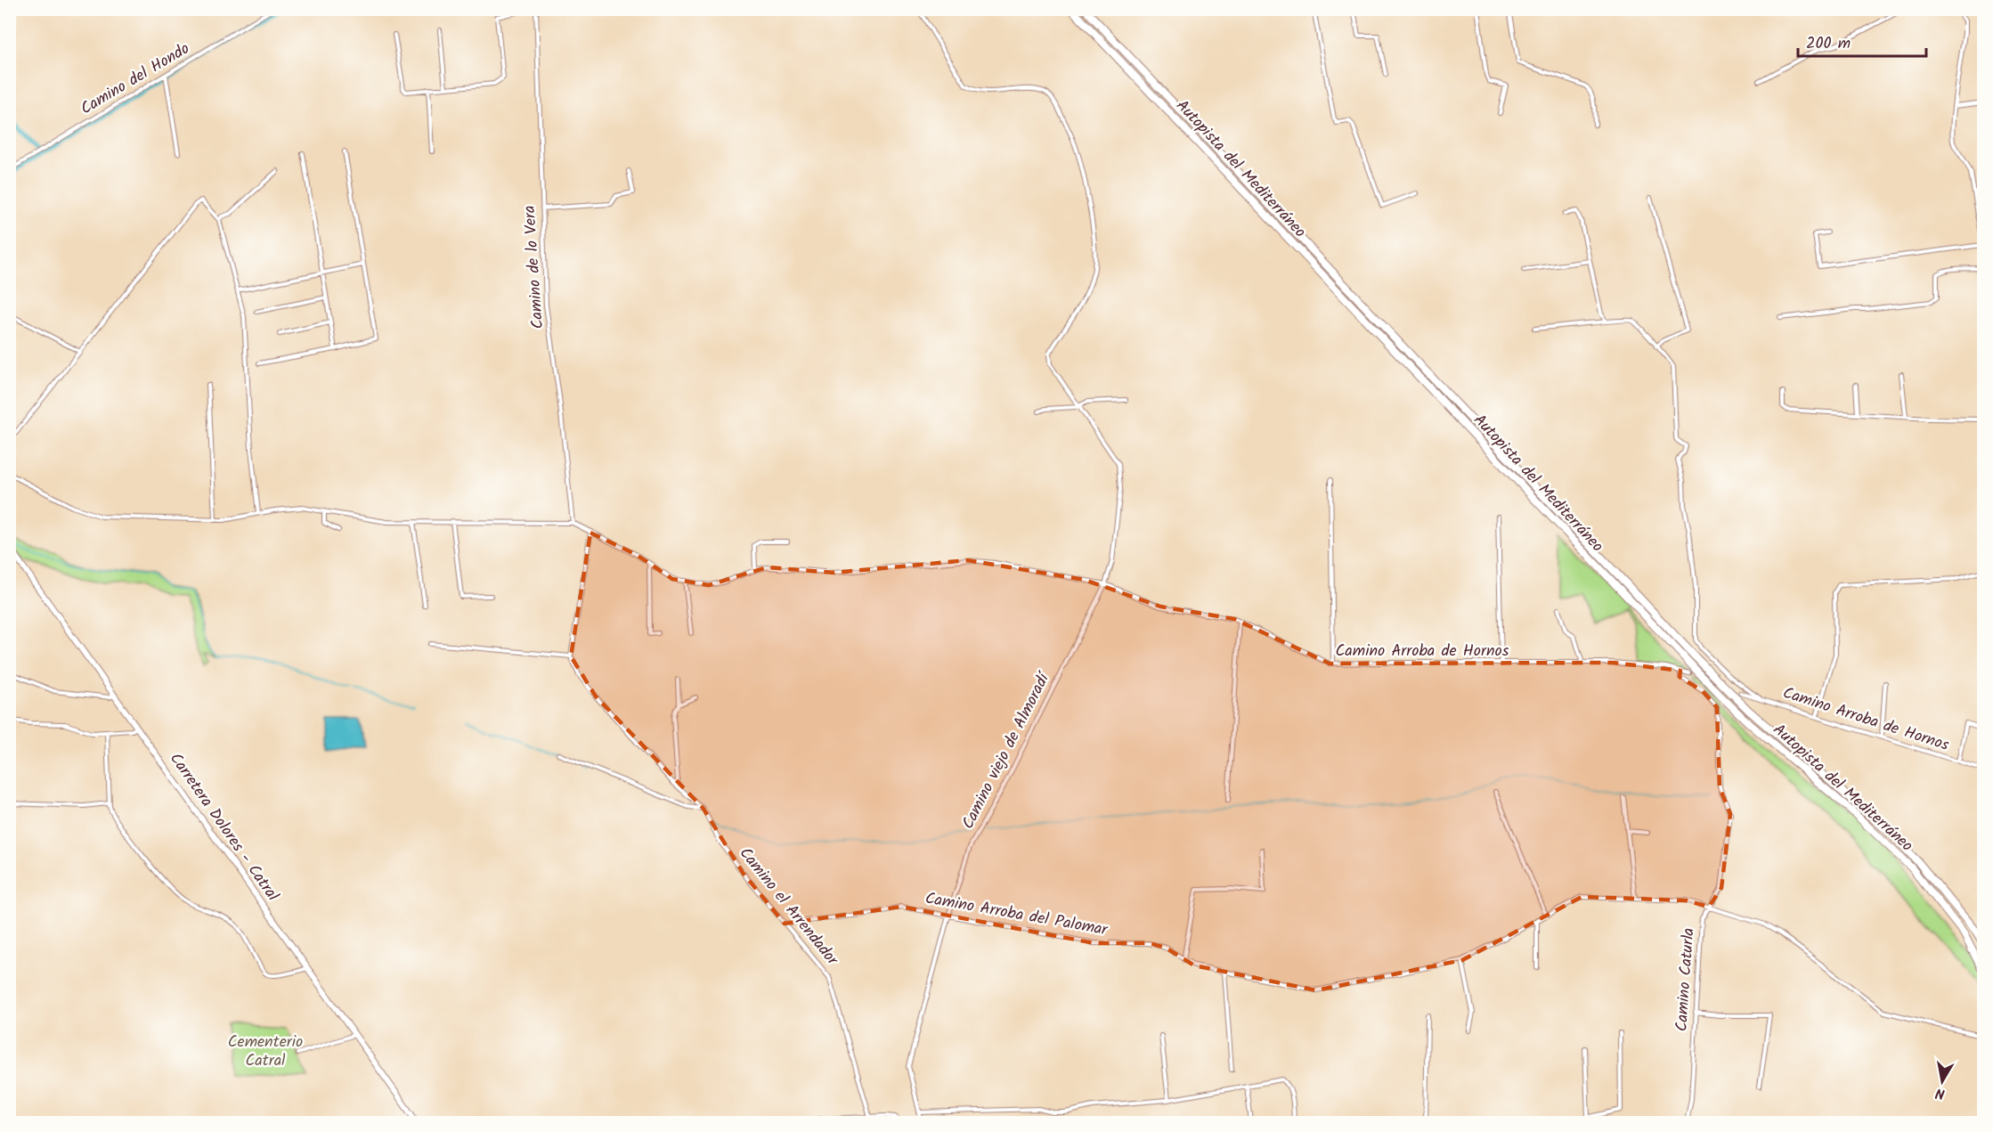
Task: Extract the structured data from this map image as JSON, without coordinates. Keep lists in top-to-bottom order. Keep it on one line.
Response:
{"streets":{"highway":["Autopista del Mediterráneo"],"street":["Camino del Hondo","Camino de lo Vera","Camino Arroba de Hornos","Camino viejo de Almoradí","Carretera Dolores - Catral","Camino el Arrendador","Camino Arroba del Palomar","Camino Caturla"]},"crossings":[["Camino de lo Vera","Camino Arroba de Hornos"],["Camino Arroba de Hornos","Camino viejo de Almoradí"],["Camino Arroba de Hornos","Camino Caturla"],["Camino viejo de Almoradí","Camino Arroba del Palomar"],["Camino el Arrendador","Camino Arroba del Palomar"],["Camino Arroba del Palomar","Camino Caturla"]],"parks":["Cementerio Catral"],"scale_bar":"200 m","north":"bottom"}
